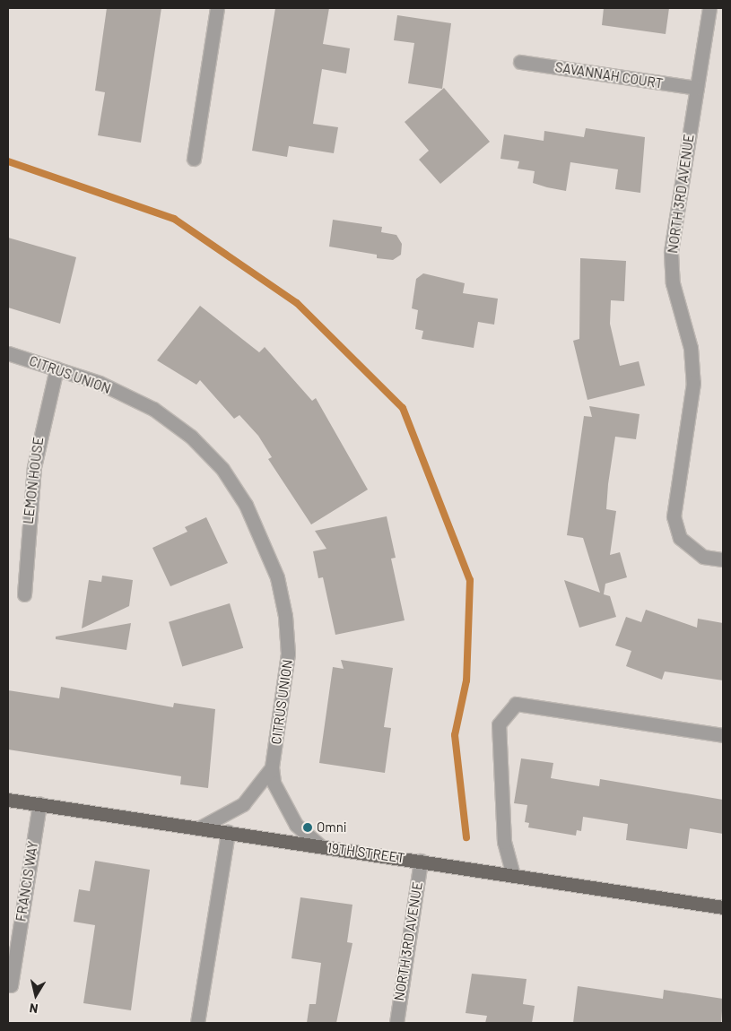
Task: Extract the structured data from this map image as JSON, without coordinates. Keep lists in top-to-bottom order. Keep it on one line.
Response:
{"streets":{"main road":["19TH STREET"],"street":["SAVANNAH COURT","NORTH 3RD AVENUE","CITRUS UNION","LEMON HOUSE","FRANCIS WAY"]},"crossings":[["SAVANNAH COURT","NORTH 3RD AVENUE"],["NORTH 3RD AVENUE","19TH STREET"],["CITRUS UNION","LEMON HOUSE"],["CITRUS UNION","19TH STREET"],["19TH STREET","FRANCIS WAY"]],"places":["Omni"],"north":"bottom"}
